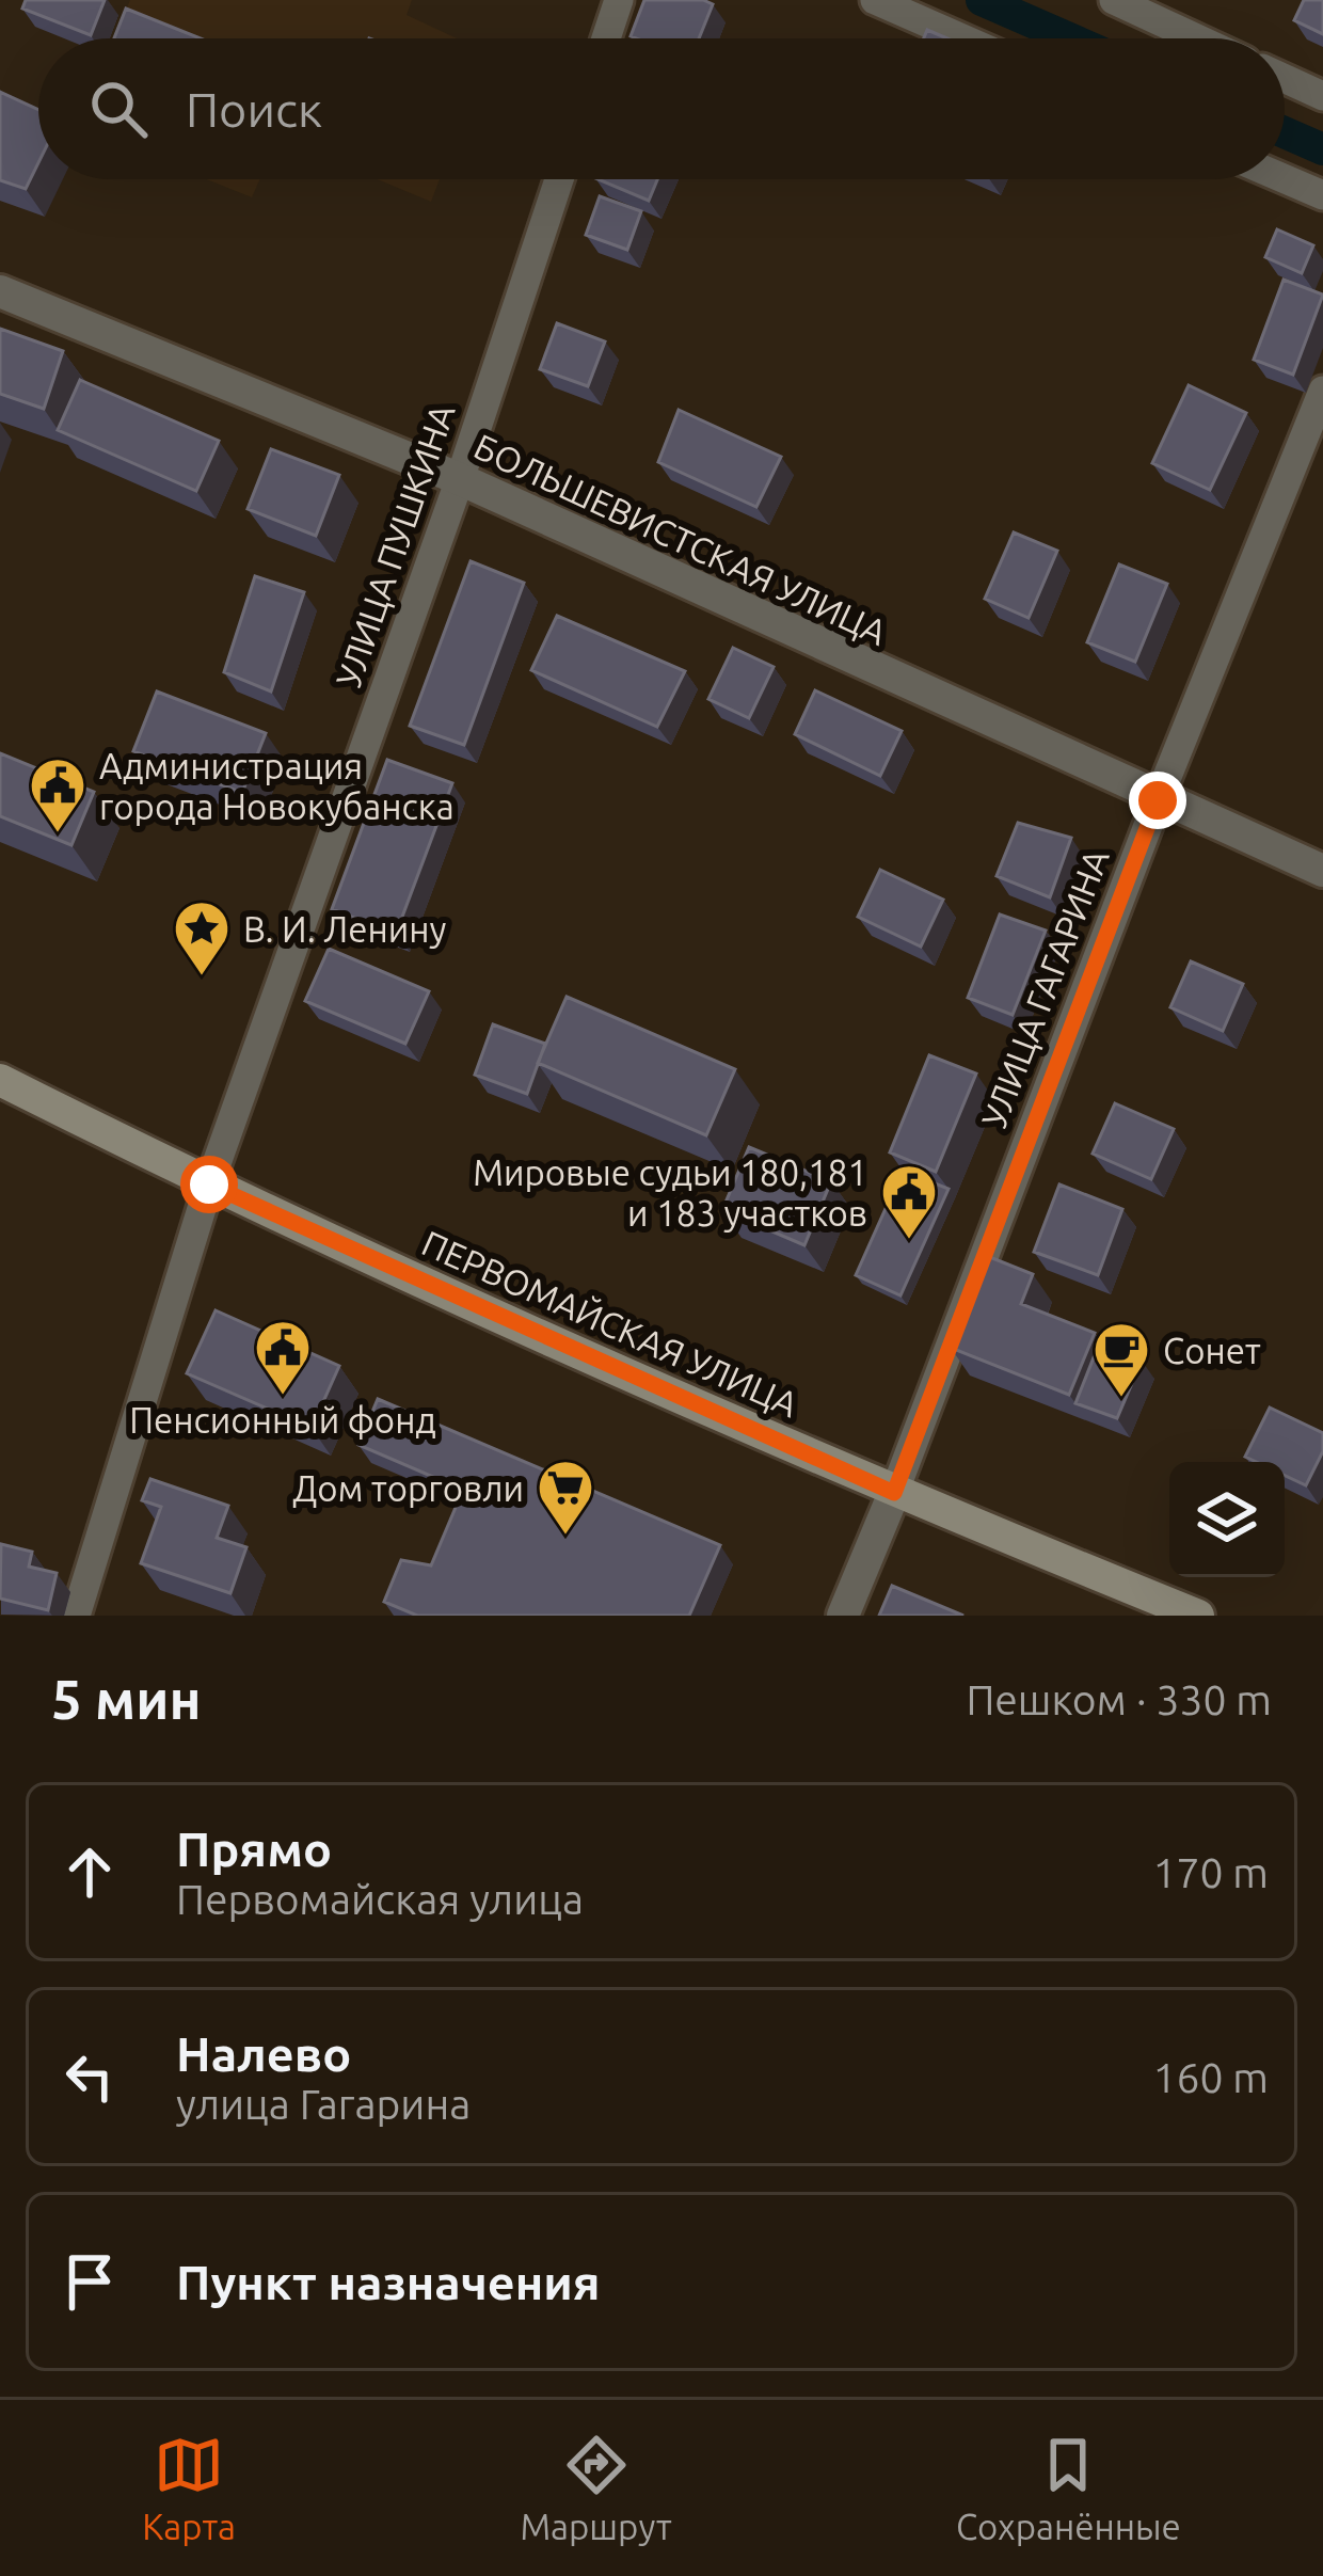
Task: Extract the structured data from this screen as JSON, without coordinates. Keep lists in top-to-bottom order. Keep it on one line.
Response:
{"streets":{"main road":["ПЕРВОМАЙСКАЯ УЛИЦА"],"street":["БОЛЬШЕВИСТСКАЯ УЛИЦА","УЛИЦА ПУШКИНА","УЛИЦА ГАГАРИНА"]},"crossings":[["БОЛЬШЕВИСТСКАЯ УЛИЦА","УЛИЦА ПУШКИНА"],["БОЛЬШЕВИСТСКАЯ УЛИЦА","УЛИЦА ГАГАРИНА"],["УЛИЦА ПУШКИНА","ПЕРВОМАЙСКАЯ УЛИЦА"],["УЛИЦА ГАГАРИНА","ПЕРВОМАЙСКАЯ УЛИЦА"]],"places":{"public building":["Администрация города Новокубанска","Мировые судьи 180,181 и 183 участков","Пенсионный фонд"],"place":["В. И. Ленину"],"cafe":["Сонет"],"supermarket":["Дом торговли"]},"page":{"search":"Поиск","heading":["5 мин","Пешком · 330 m"],"list":[["Прямо","Первомайская улица","170 m"],["Налево","улица Гагарина","160 m"],"Пункт назначения"],"nav":["Карта","Маршрут","Сохранённые"]}}
